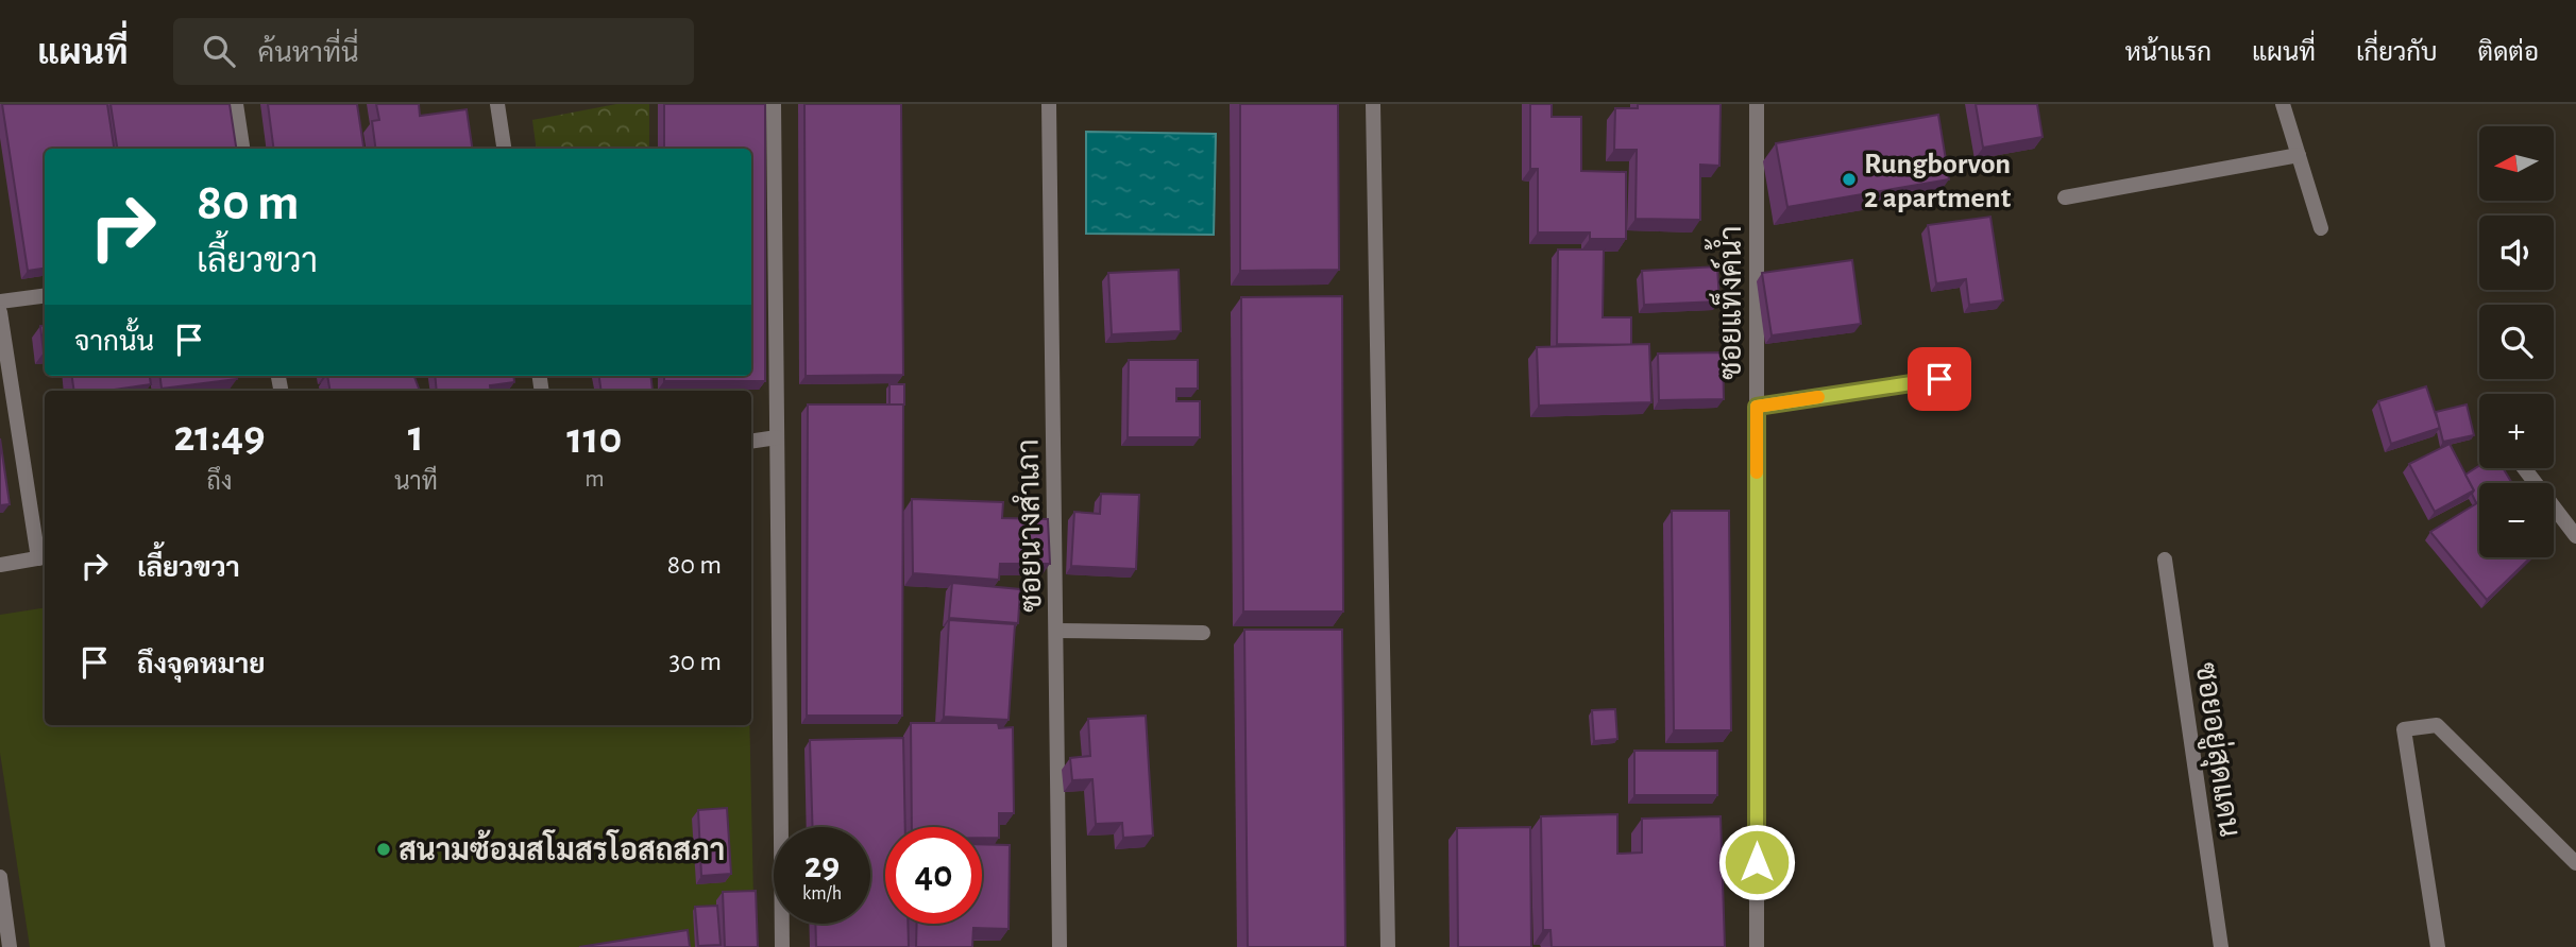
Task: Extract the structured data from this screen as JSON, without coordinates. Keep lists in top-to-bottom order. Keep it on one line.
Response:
{"streets":{"street":["ซอยแท็งค์น้ำ","ซอยนางสำเภา","ซอยอยู่สุดแดน"]},"places":["Rungborvon 2 apartment","สนามซ้อมสโมสรโอสถสภา"],"north":"left","page":{"header":"แผนที่","search":"ค้นหาที่นี่","nav":["หน้าแรก","แผนที่","เกี่ยวกับ","ติดต่อ"],"map_buttons":["+","−"],"turn":["80 m","เลี้ยวขวา"],"then":"จากนั้น","eta":["21:49","ถึง","1","นาที","110","m"],"list":[{"name":"เลี้ยวขวา","value":"80 m"},{"name":"ถึงจุดหมาย","value":"30 m"}],"speed":"29 km/h","limit":"40"}}
